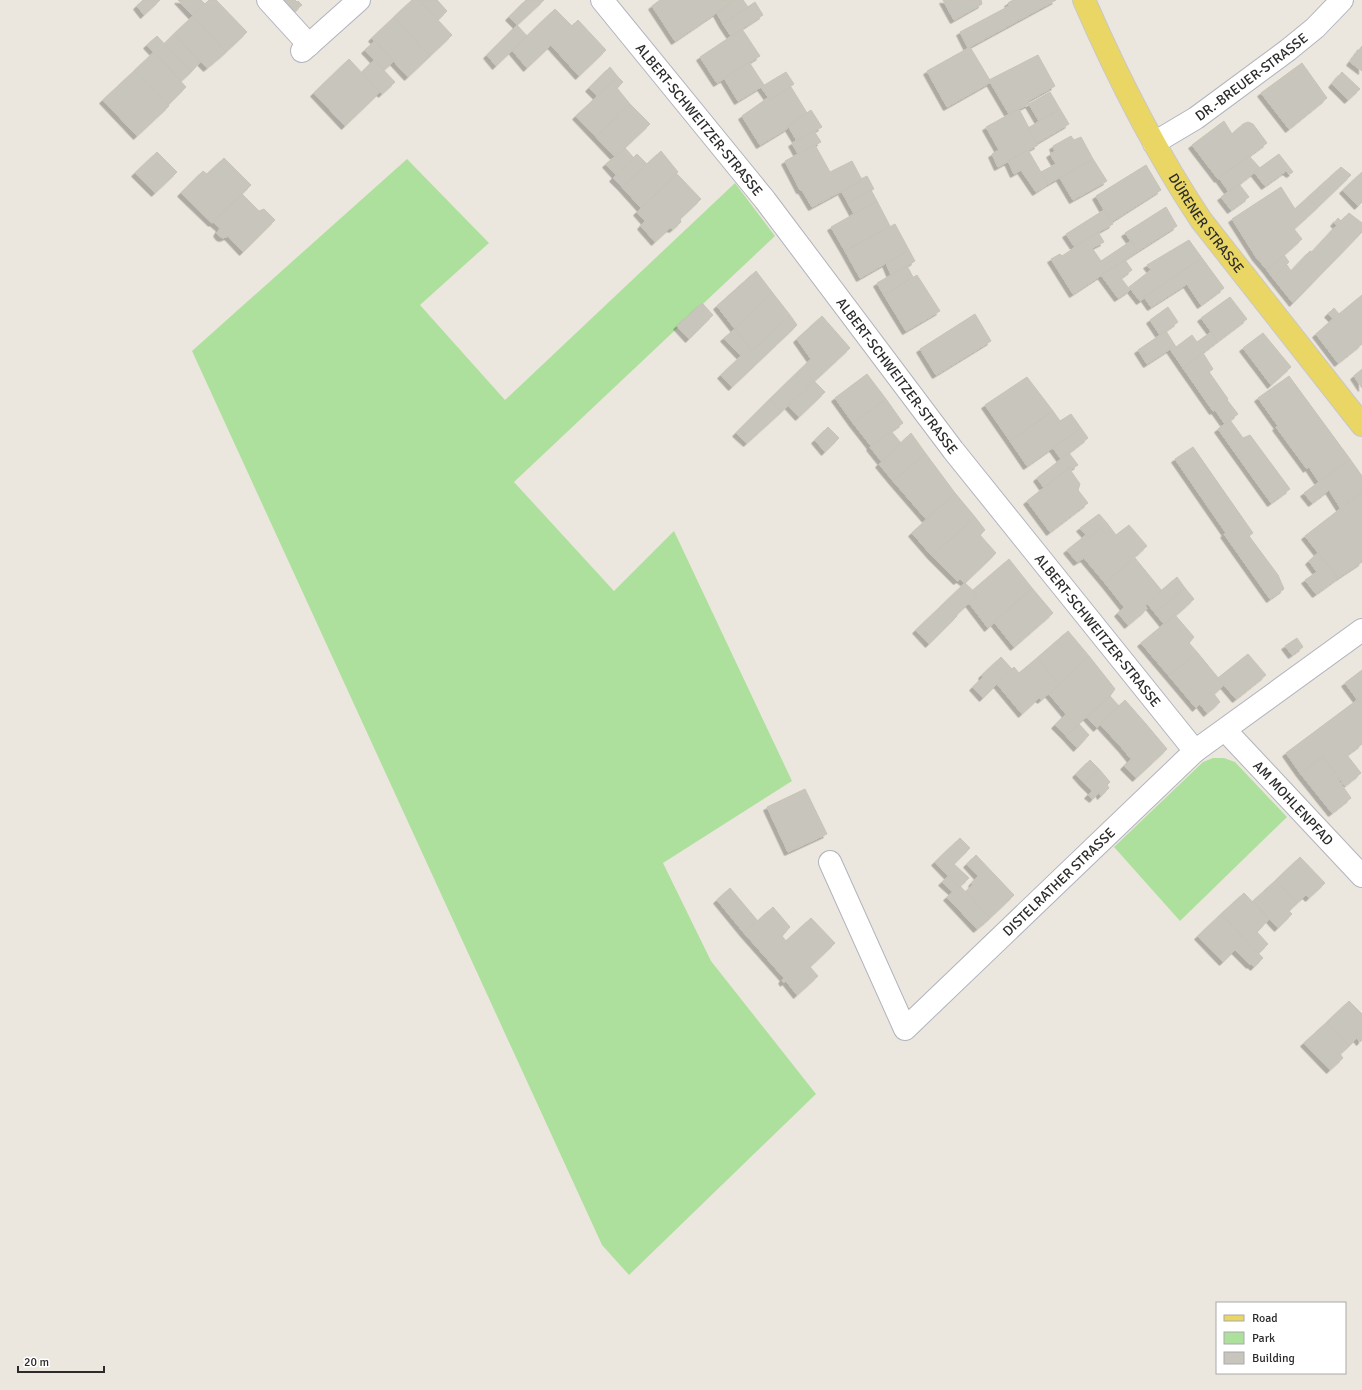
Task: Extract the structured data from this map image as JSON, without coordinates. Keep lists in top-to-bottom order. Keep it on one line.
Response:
{"streets":{"main road":["DÜRENER STRASSE"],"street":["DR.-BREUER-STRASSE","ALBERT-SCHWEITZER-STRASSE","AM MOHLENPFAD","DISTELRATHER STRASSE"]},"crossings":[["DR.-BREUER-STRASSE","DÜRENER STRASSE"],["ALBERT-SCHWEITZER-STRASSE","DISTELRATHER STRASSE"],["AM MOHLENPFAD","DISTELRATHER STRASSE"]],"legend":["Road","Park","Building"],"scale_bar":"20 m"}
